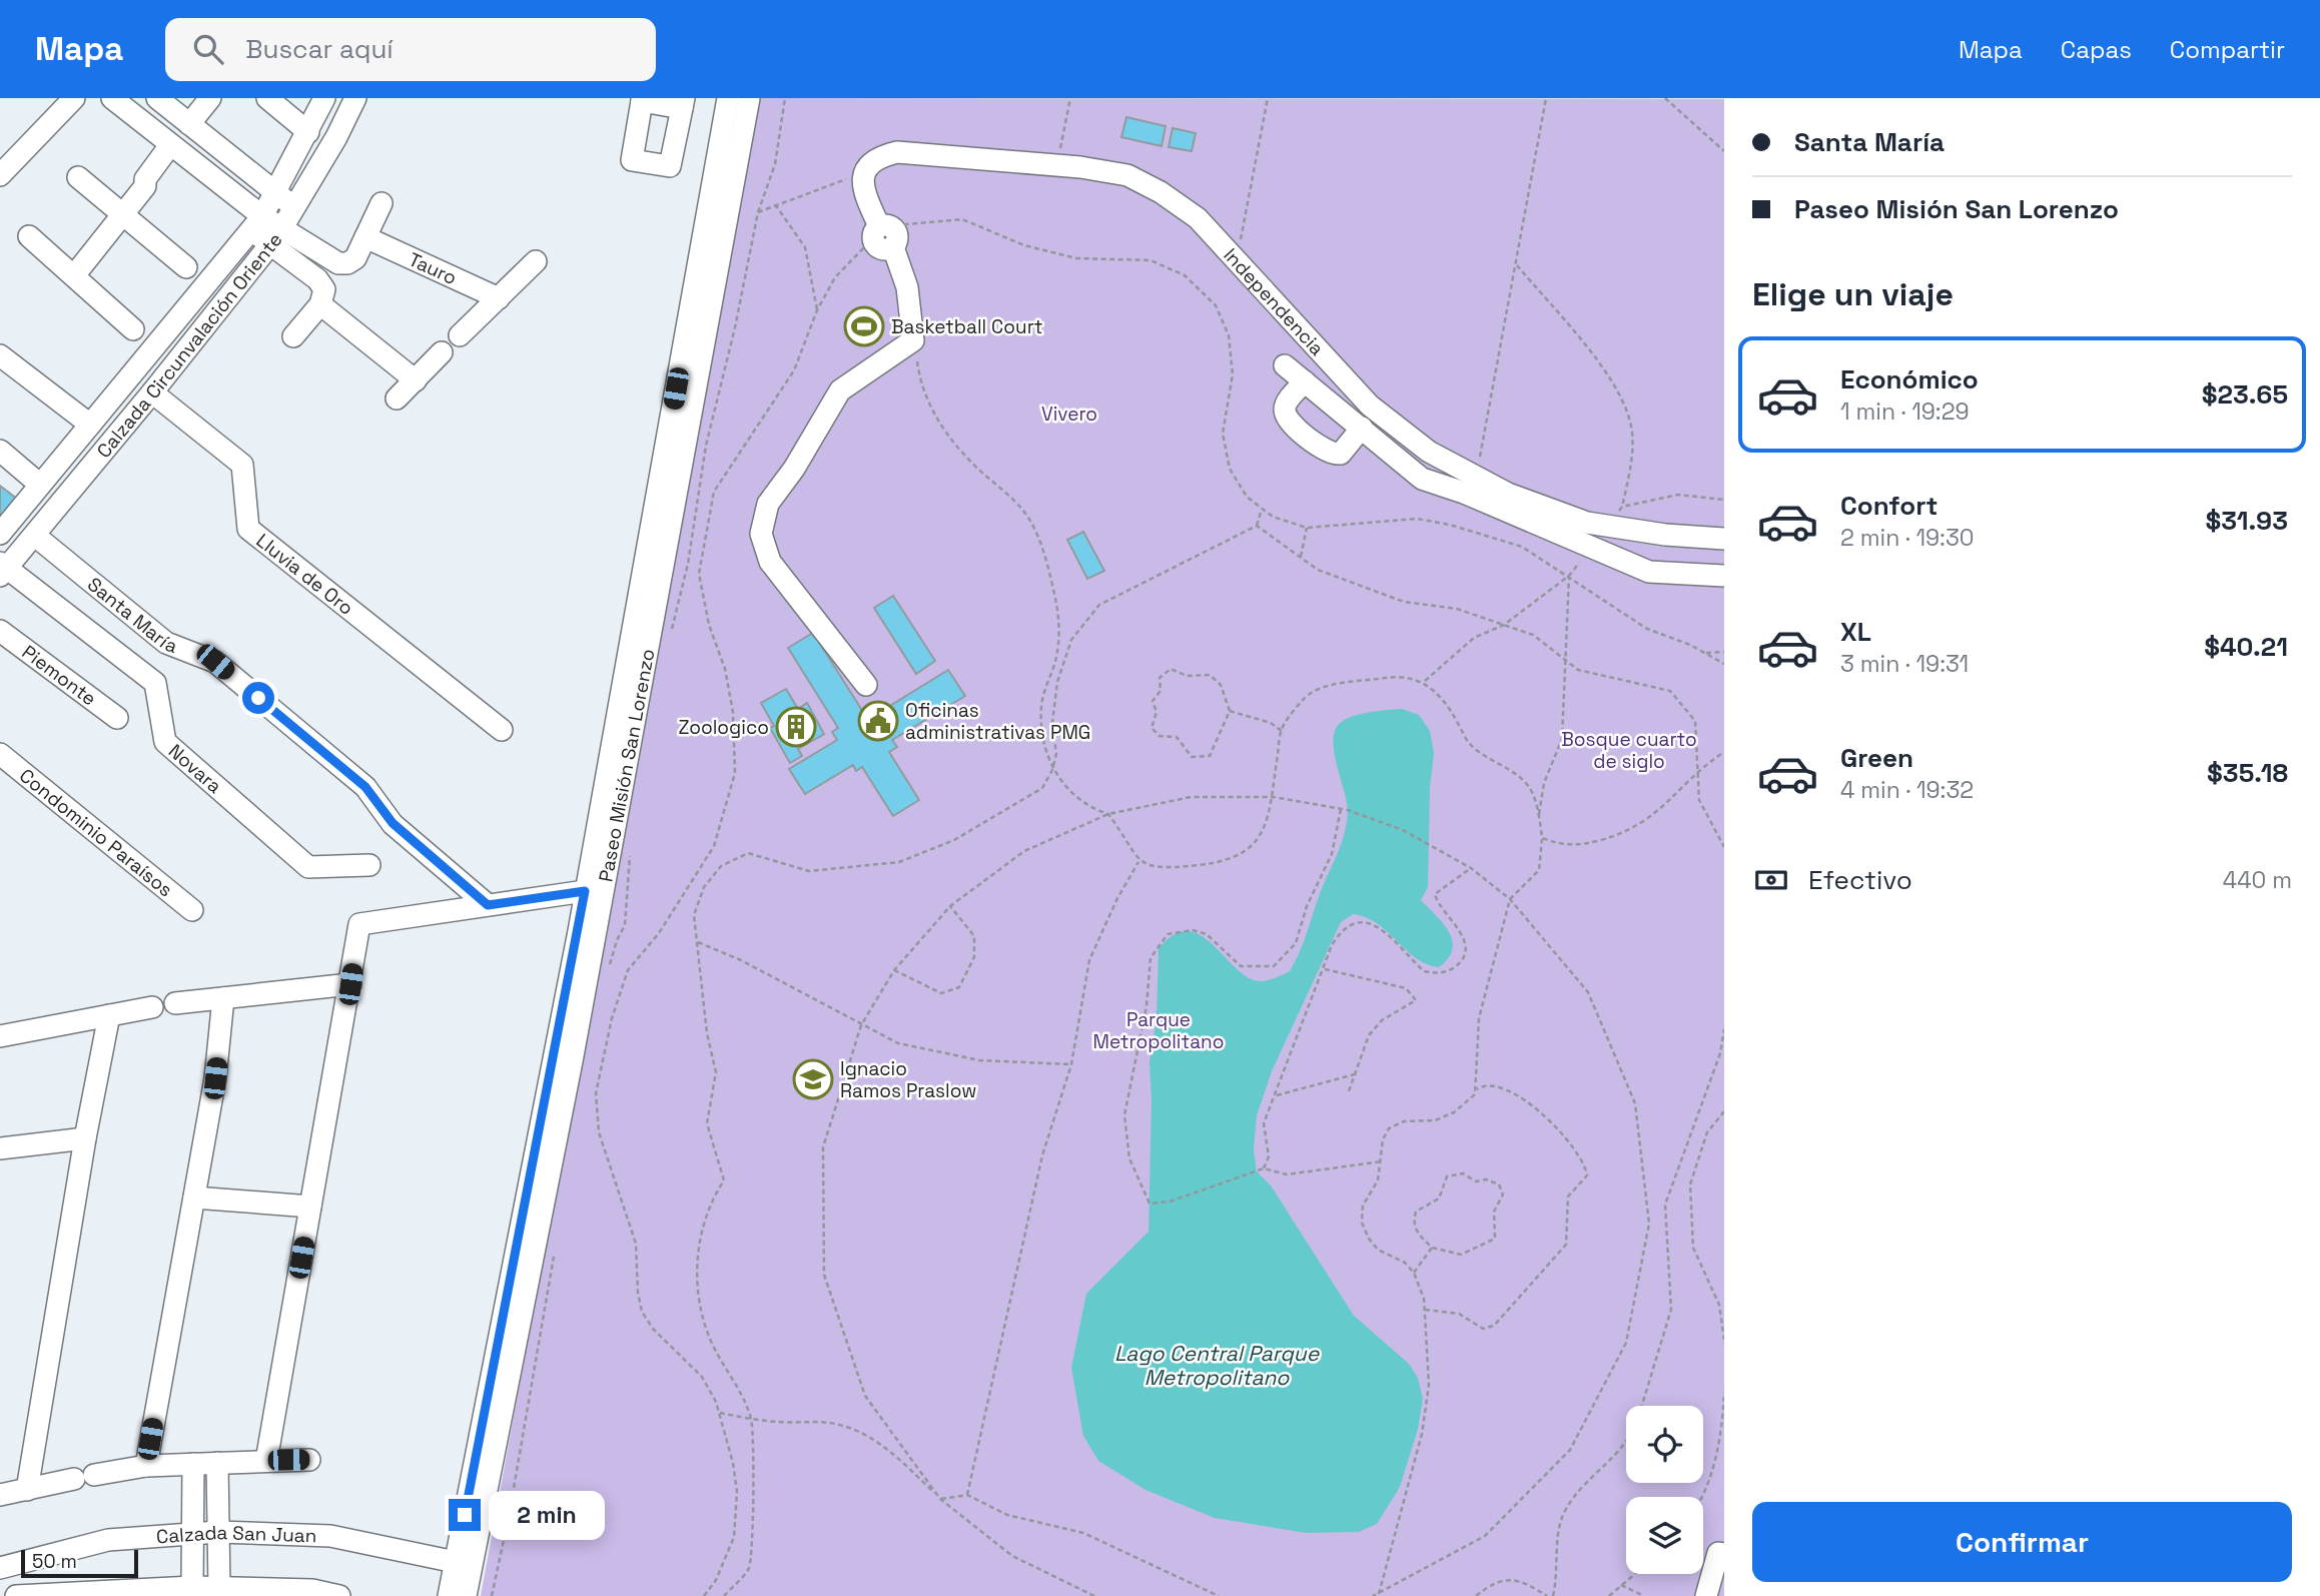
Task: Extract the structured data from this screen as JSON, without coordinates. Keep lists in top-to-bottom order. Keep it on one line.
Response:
{"streets":{"street":["Tauro","Independencia","Calzada Circunvalación Oriente","Lluvia de Oro","Santa María","Piemonte","Paseo Misión San Lorenzo","Novara","Condominio Paraísos","Calzada San Juan"]},"crossings":[["Calzada Circunvalación Oriente","Lluvia de Oro"],["Calzada Circunvalación Oriente","Santa María"],["Calzada Circunvalación Oriente","Novara"],["Paseo Misión San Lorenzo","Calzada San Juan"]],"water":["Lago Central Parque Metropolitano"],"parks":["Vivero","Bosque cuarto de siglo","Parque Metropolitano"],"places":{"sports":["Basketball Court"],"public building":["Oficinas administrativas PMG"],"building":["Zoologico"],"school or university":["Ignacio Ramos Praslow"]},"scale_bar":"50 m","page":{"header":"Mapa","search":"Buscar aquí","nav":["Mapa","Capas","Compartir"],"banner":["Santa María","Paseo Misión San Lorenzo"],"heading":"Elige un viaje","list":[{"name":"Económico","note":"1 min · 19:29","value":"$23.65"},{"name":"Confort","note":"2 min · 19:30","value":"$31.93"},{"name":"XL","note":"3 min · 19:31","value":"$40.21"},{"name":"Green","note":"4 min · 19:32","value":"$35.18"}],"pay":["Efectivo","440 m"],"buttons":"Confirmar","bubble":"2 min","scale":"50 m"}}
